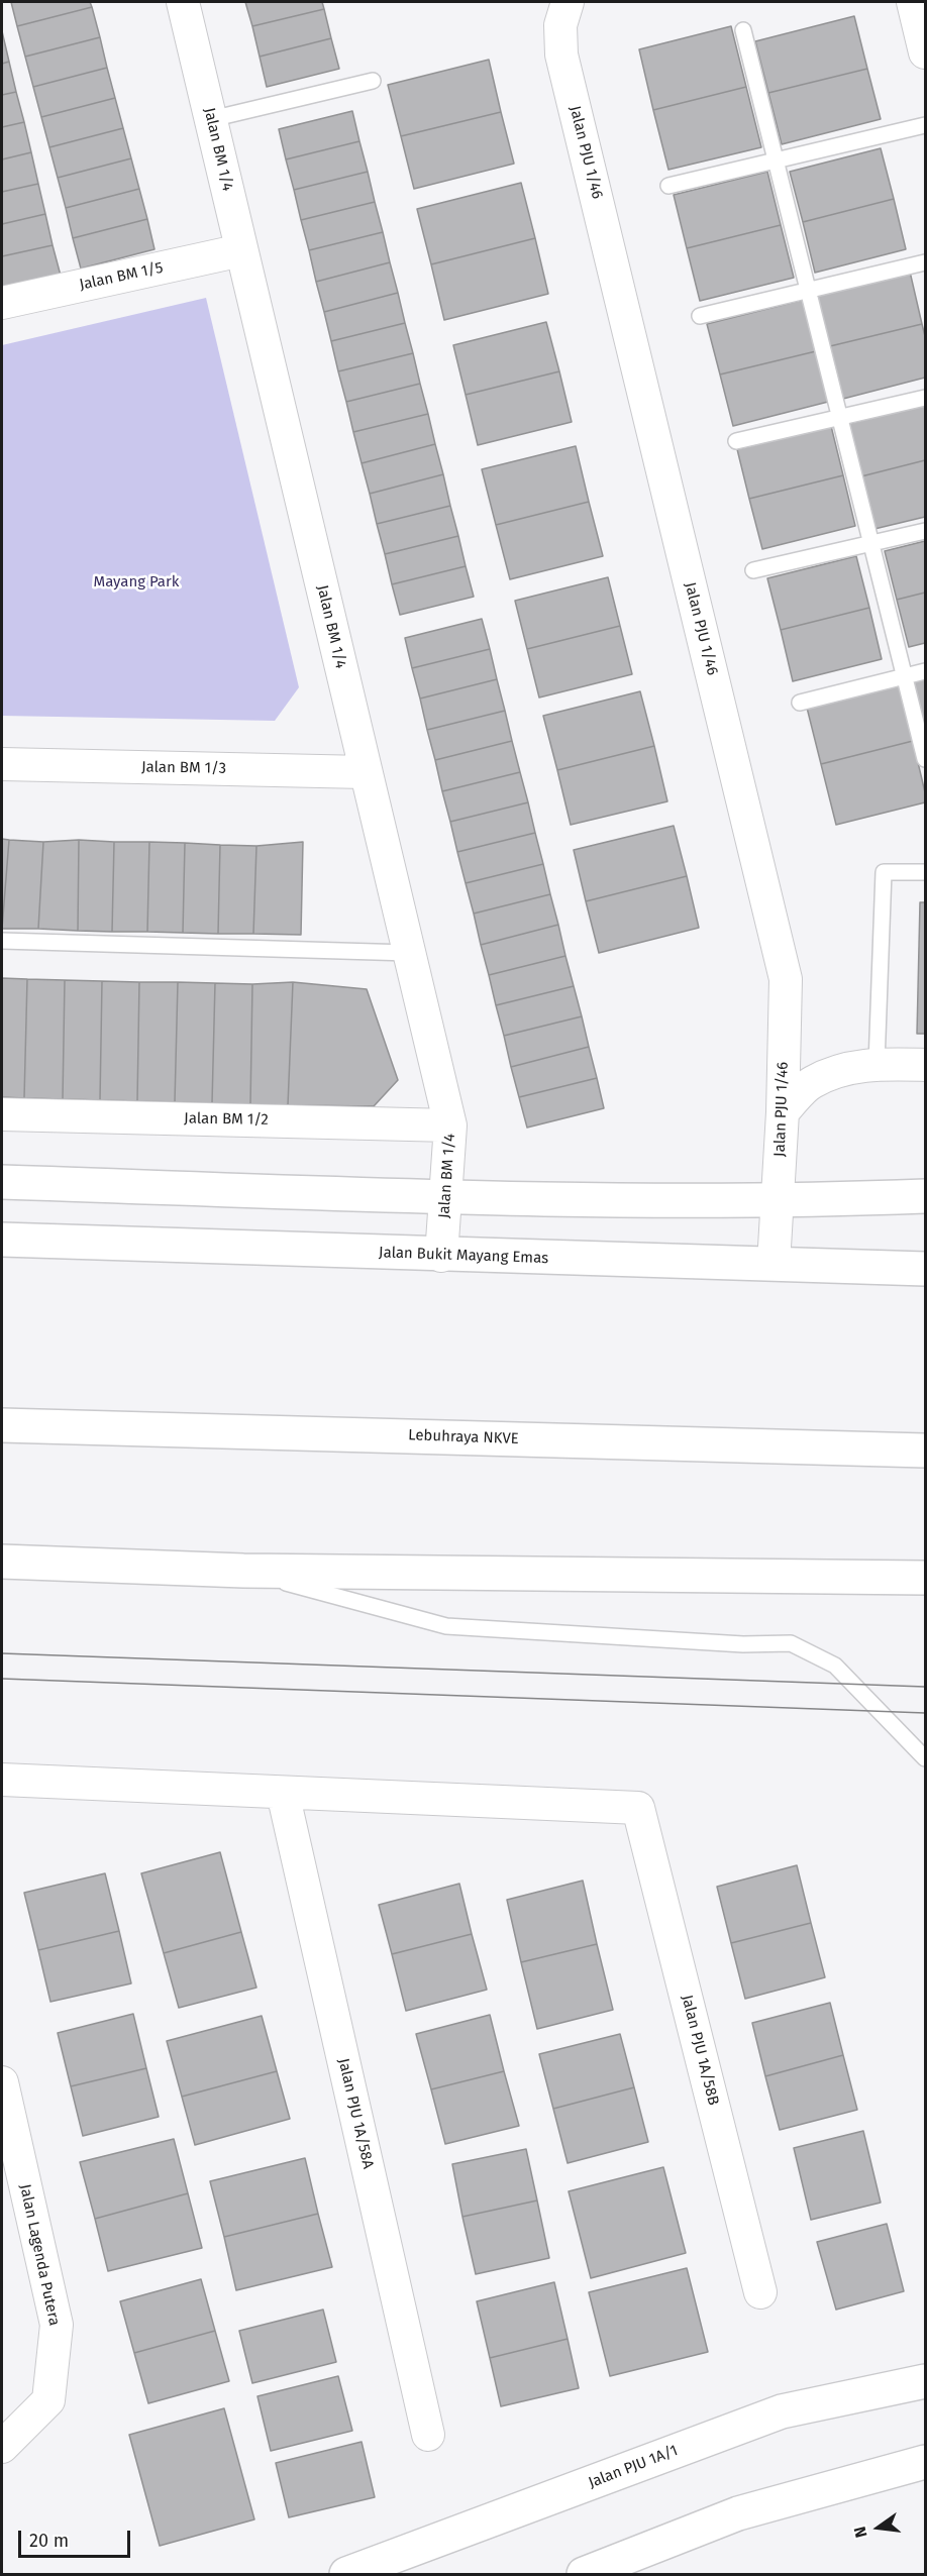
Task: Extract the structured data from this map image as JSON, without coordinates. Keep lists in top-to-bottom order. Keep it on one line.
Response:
{"streets":{"main road":["Jalan Bukit Mayang Emas","Lebuhraya NKVE","Jalan PJU 1A/1"],"street":["Jalan BM 1/4","Jalan PJU 1/46","Jalan BM 1/5","Jalan BM 1/3","Jalan BM 1/2","Jalan PJU 1A/58B","Jalan PJU 1A/58A","Jalan Lagenda Putera"]},"crossings":[["Jalan BM 1/4","Jalan BM 1/5"],["Jalan BM 1/4","Jalan BM 1/3"],["Jalan BM 1/4","Jalan BM 1/2"],["Jalan BM 1/4","Jalan Bukit Mayang Emas"],["Jalan PJU 1/46","Jalan Bukit Mayang Emas"],["Jalan PJU 1A/58B","Jalan PJU 1A/58A"]],"parks":["Mayang Park"],"scale_bar":"20 m","north":"left"}
